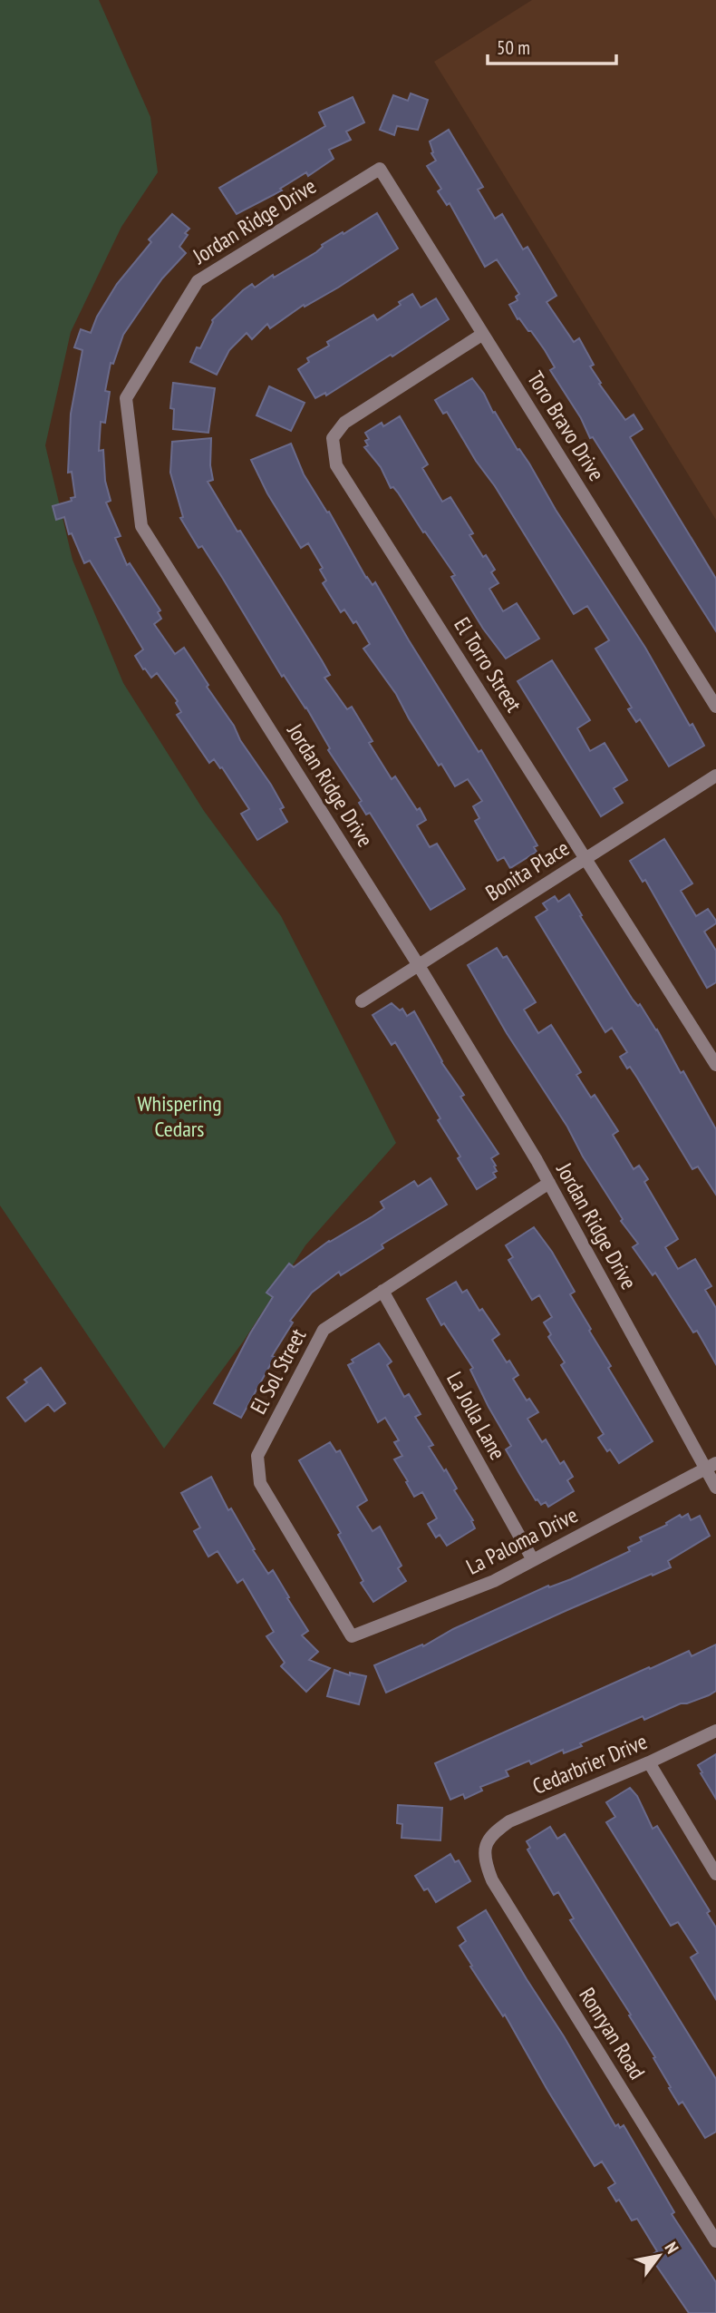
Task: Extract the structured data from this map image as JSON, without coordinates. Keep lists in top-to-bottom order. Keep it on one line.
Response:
{"streets":{"street":["Jordan Ridge Drive","Toro Bravo Drive","El Torro Street","Bonita Place","El Sol Street","La Jolla Lane","La Paloma Drive","Cedarbrier Drive","Ronryan Road"]},"crossings":[["Jordan Ridge Drive","Toro Bravo Drive"],["Jordan Ridge Drive","Bonita Place"],["Jordan Ridge Drive","El Sol Street"],["Jordan Ridge Drive","La Paloma Drive"],["Toro Bravo Drive","El Torro Street"],["El Torro Street","Bonita Place"],["El Sol Street","La Jolla Lane"],["El Sol Street","La Paloma Drive"],["La Jolla Lane","La Paloma Drive"],["Cedarbrier Drive","Ronryan Road"]],"parks":["Whispering Cedars"],"scale_bar":"50 m","north":"top right"}
